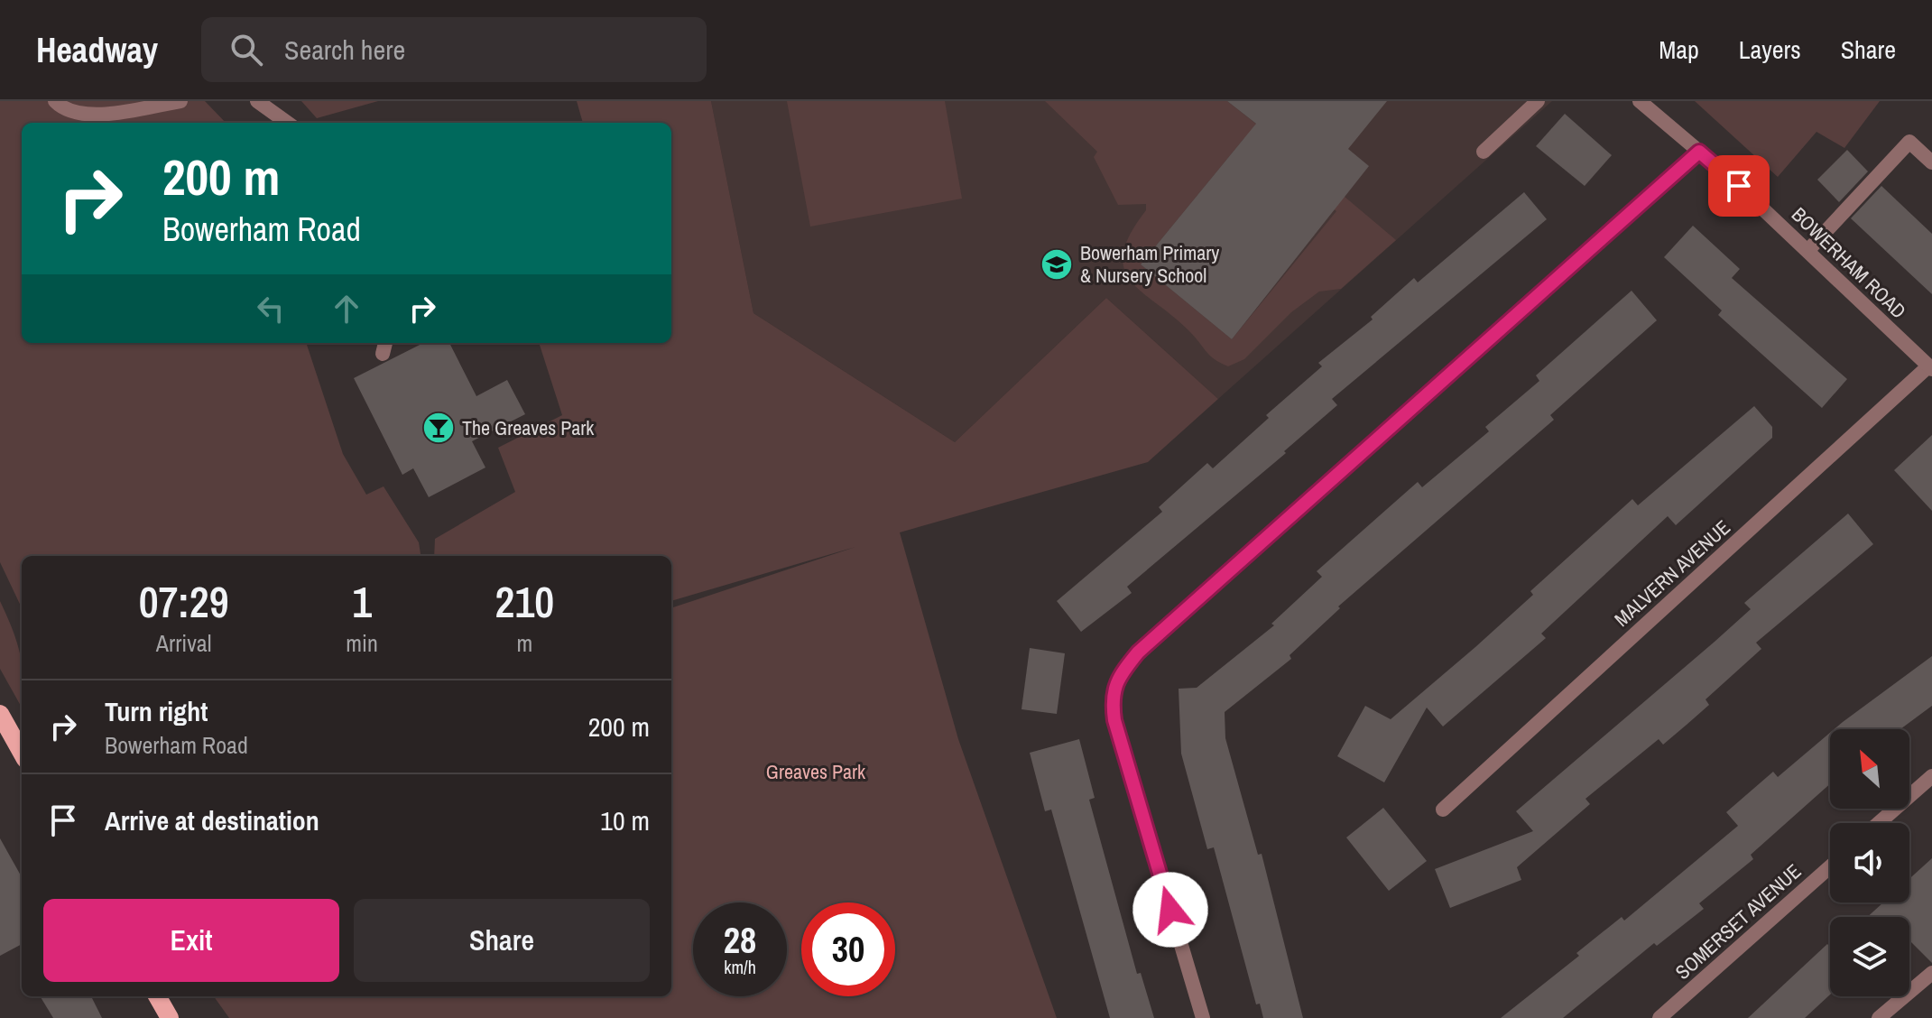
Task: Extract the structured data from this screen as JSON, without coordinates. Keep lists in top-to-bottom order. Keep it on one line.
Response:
{"streets":{"street":["BOWERHAM ROAD","MALVERN AVENUE","SOMERSET AVENUE"]},"crossings":[["BOWERHAM ROAD","MALVERN AVENUE"]],"parks":["Greaves Park"],"places":{"school or university":["Bowerham Primary & Nursery School"],"bar":["The Greaves Park"]},"north":"top left","page":{"header":"Headway","search":"Search here","nav":["Map","Layers","Share"],"turn":["200 m","Bowerham Road"],"eta":["07:29","Arrival","1","min","210","m"],"list":[{"name":"Turn right","note":"Bowerham Road","value":"200 m"},{"name":"Arrive at destination","value":"10 m"}],"buttons":["Exit","Share"],"speed":"28 km/h","limit":"30"}}
